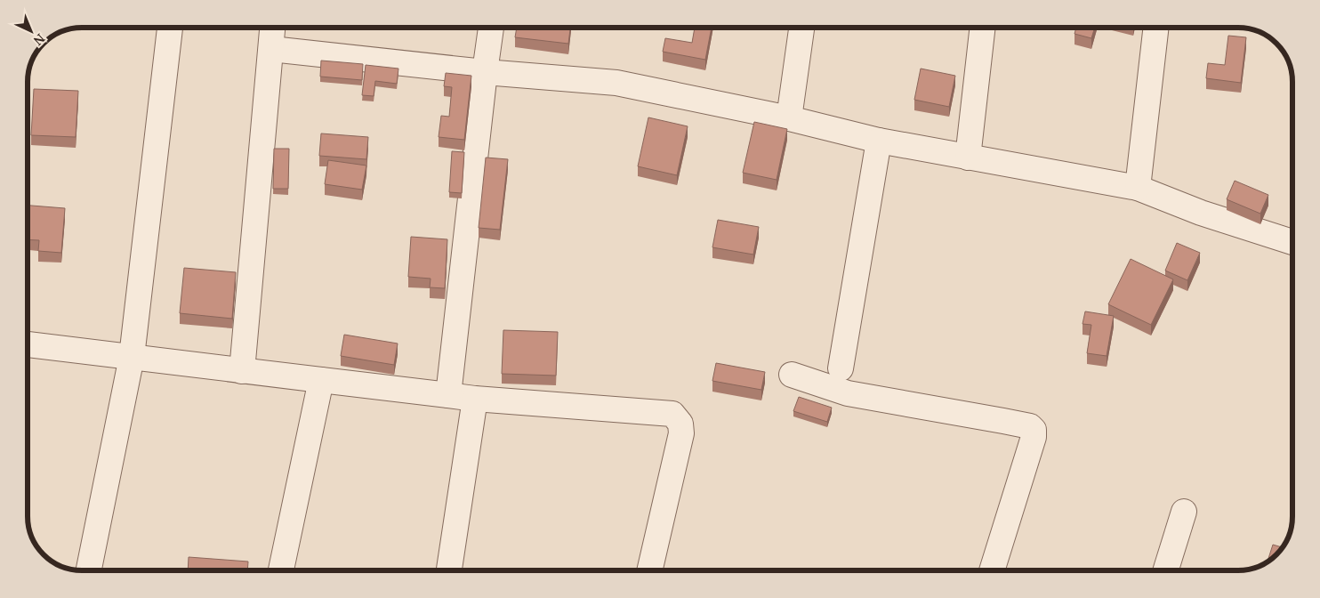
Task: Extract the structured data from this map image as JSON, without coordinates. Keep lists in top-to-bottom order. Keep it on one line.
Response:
{"north":"bottom right"}
